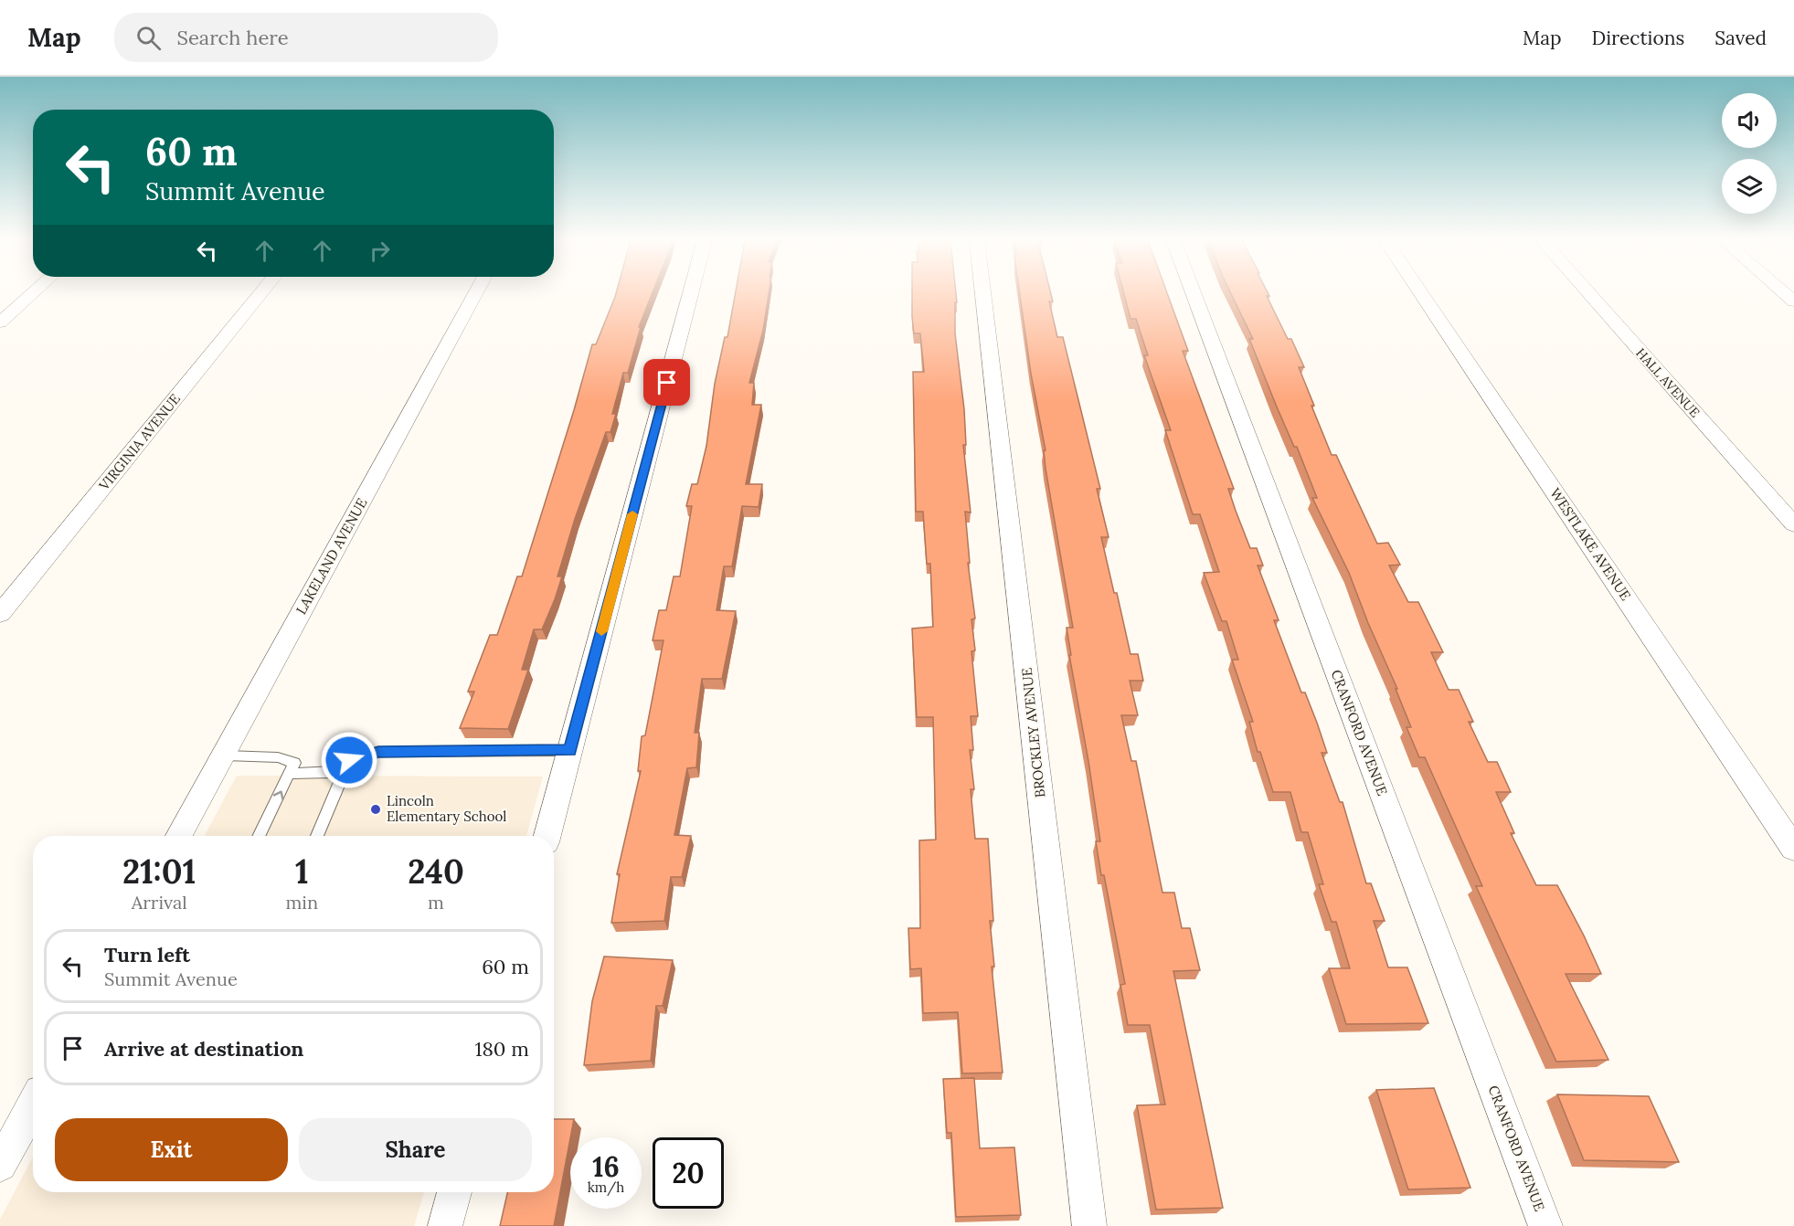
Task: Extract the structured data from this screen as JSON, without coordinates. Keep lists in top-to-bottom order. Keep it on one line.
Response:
{"streets":{"street":["HALL AVENUE","VIRGINIA AVENUE","WESTLAKE AVENUE","LAKELAND AVENUE","BROCKLEY AVENUE","CRANFORD AVENUE"]},"places":["Lincoln Elementary School"],"page":{"header":"Map","search":"Search here","nav":["Map","Directions","Saved"],"turn":["60 m","Summit Avenue"],"eta":["21:01","Arrival","1","min","240","m"],"list":[{"name":"Turn left","note":"Summit Avenue","value":"60 m"},{"name":"Arrive at destination","value":"180 m"}],"buttons":["Exit","Share"],"speed":"16 km/h","limit":"20"}}
